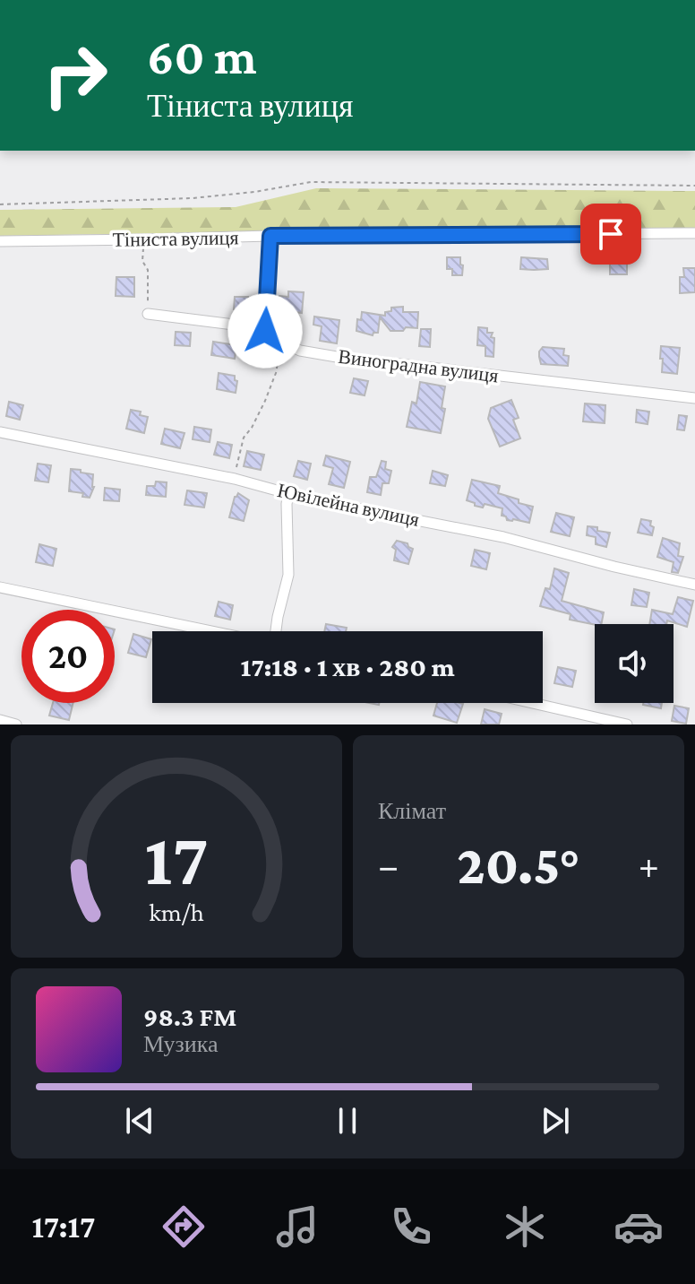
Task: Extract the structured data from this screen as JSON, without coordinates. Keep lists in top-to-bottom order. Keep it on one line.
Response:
{"streets":{"street":["Тіниста вулиця","Виноградна вулиця","Ювілейна вулиця"]},"page":{"turn":["60 m","Тіниста вулиця"],"limit":"20","trip":"17:18 · 1 хв · 280 m","tile":"Клімат","heat":["−","20.5°","+"],"song":["98.3 FM","Музика"],"tabs":"17:17","gauge":["17","km/h"]}}
